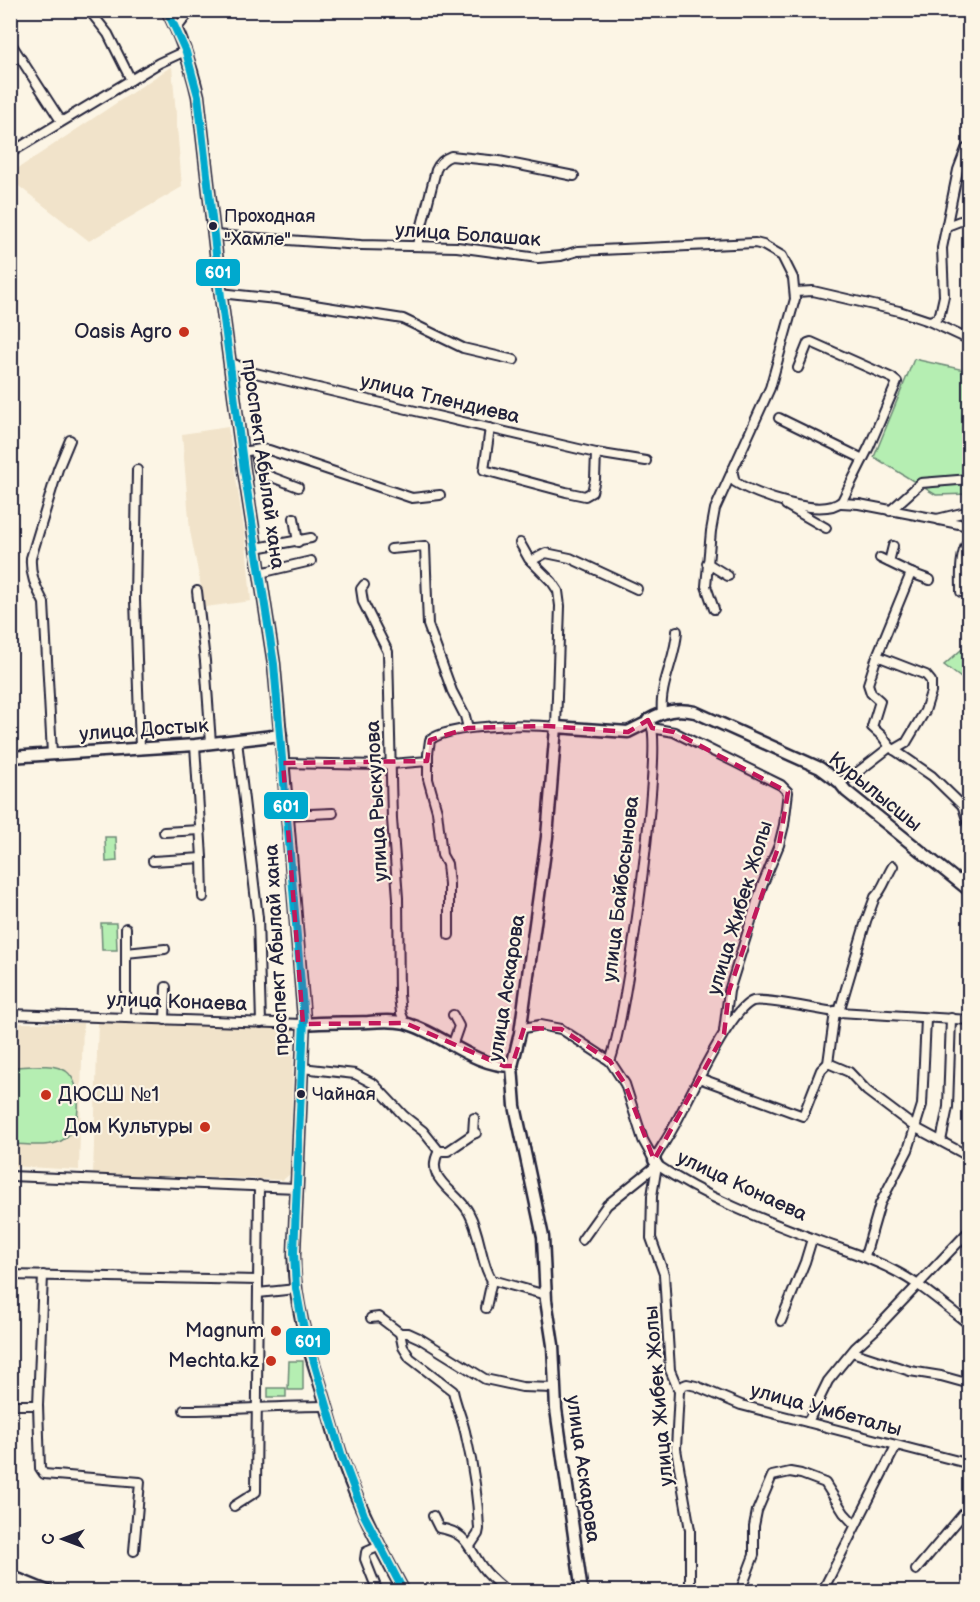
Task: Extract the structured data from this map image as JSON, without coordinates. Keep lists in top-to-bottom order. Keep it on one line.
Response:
{"streets":{"street":["улица Болашак","улица Тлендиева","проспект Абылай хана","улица Достык","Курылысшы","улица Рыскулова","улица Байбосынова","улица Жибек Жолы","улица Аскарова","улица Конаева","улица Умбеталы"]},"crossings":[["улица Болашак","проспект Абылай хана"],["улица Тлендиева","проспект Абылай хана"],["проспект Абылай хана","улица Достык"],["проспект Абылай хана","улица Конаева"],["улица Рыскулова","улица Конаева"],["улица Байбосынова","улица Жибек Жолы"],["улица Байбосынова","улица Конаева"],["улица Жибек Жолы","улица Конаева"],["улица Жибек Жолы","улица Умбеталы"],["улица Аскарова","улица Конаева"]],"places":["Проходная \"Хамле\"","Oasis Agro","Чайная","ДЮСШ №1","Дом Культуры","Magnum","Mechta.kz"],"lines":["transit line 601"],"north":"left"}
